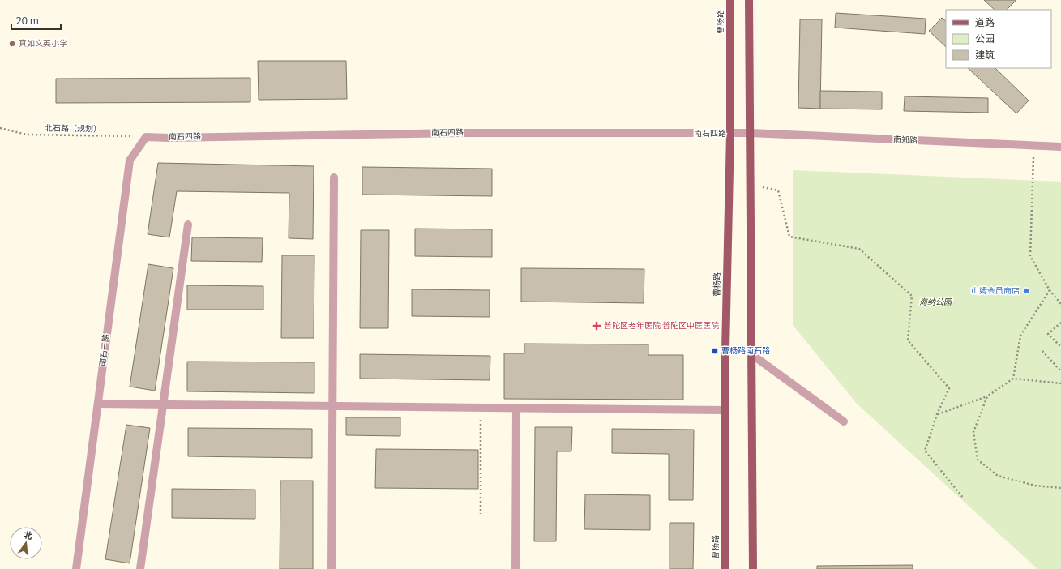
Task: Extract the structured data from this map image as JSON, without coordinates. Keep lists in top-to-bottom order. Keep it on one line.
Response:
{"streets":{"main road":["曹杨路"],"street":["南石四路","南郑路","南石一路"],"path":["北石路（规划）"]},"crossings":[["曹杨路","南石四路"],["北石路（规划）","南石四路"],["北石路（规划）","南石一路"],["南石四路","南郑路"],["南石四路","南石一路"]],"parks":["海纳公园"],"places":{"other":["真如文英小学","山姆会员商店"],"health":["普陀区老年医院 普陀区中医医院"],"transit":["曹杨路南石路"]},"legend":["道路","公园","建筑"],"scale_bar":"20 m","north":"top"}
